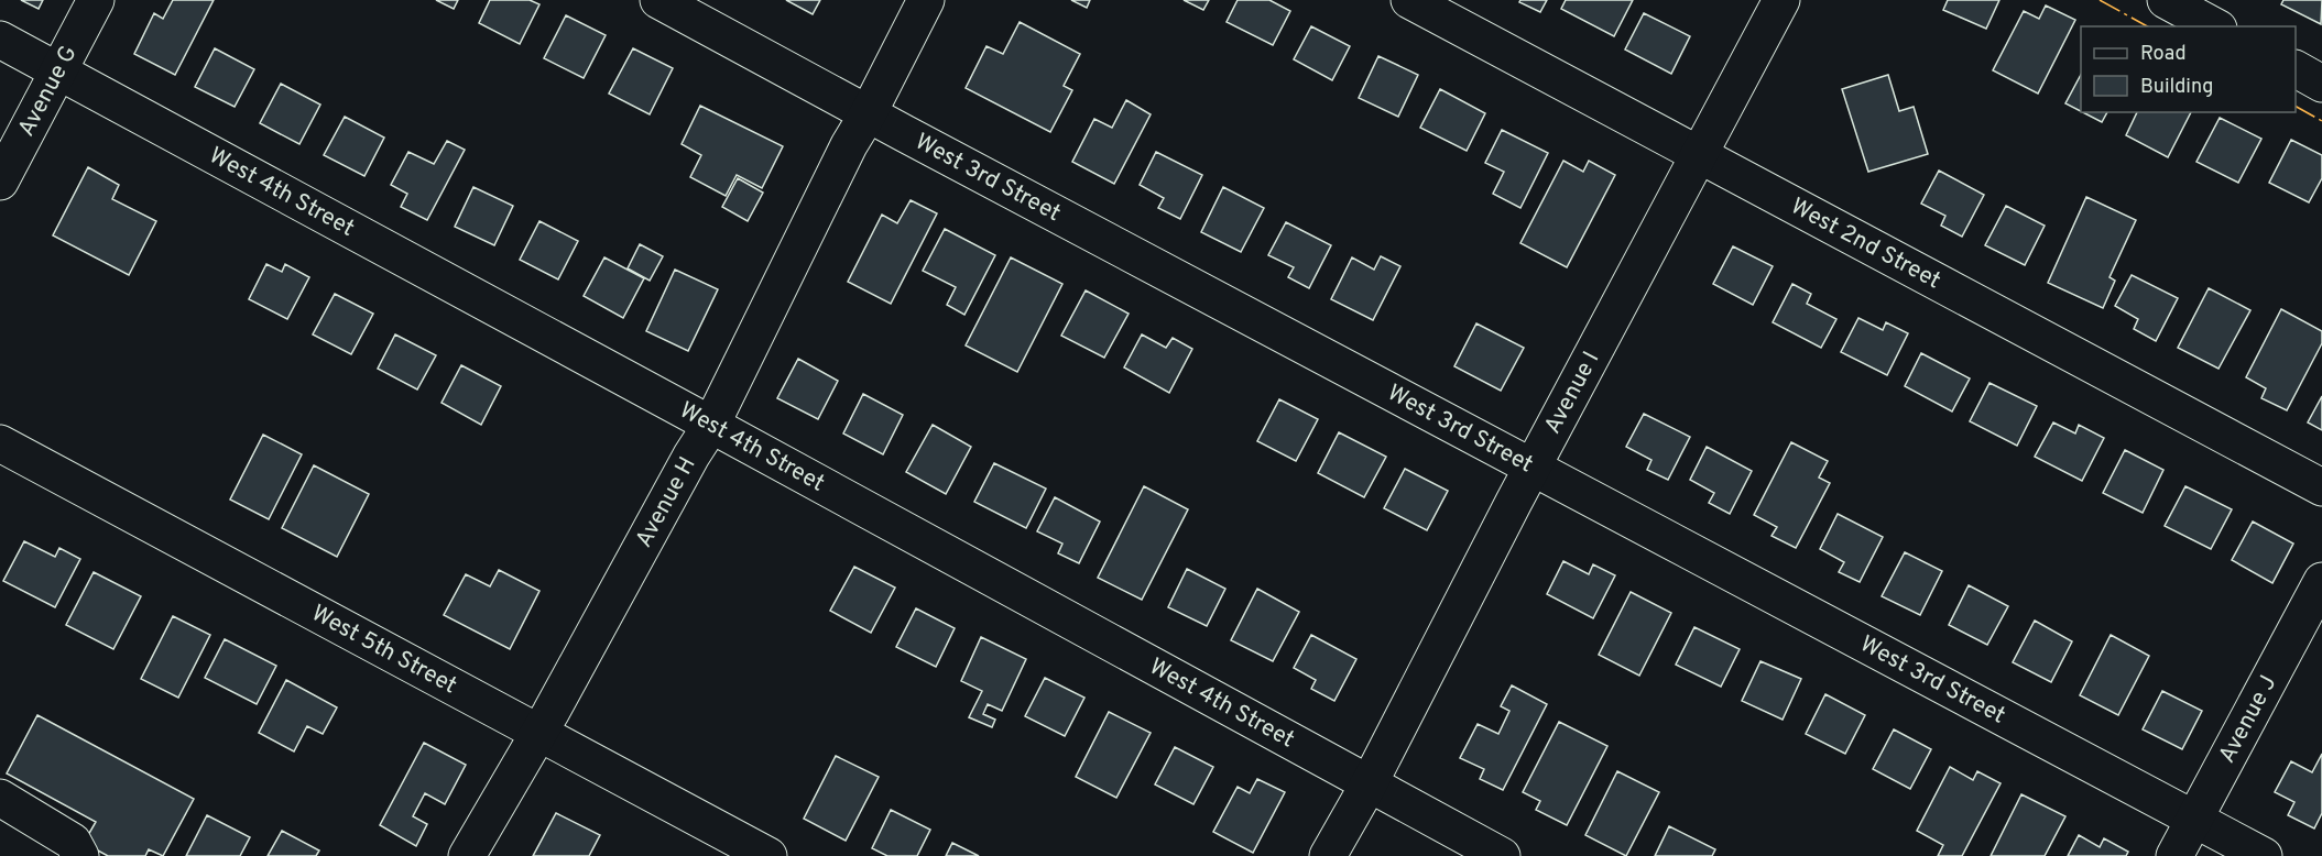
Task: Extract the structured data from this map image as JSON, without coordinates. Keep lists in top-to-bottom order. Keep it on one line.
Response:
{"streets":{"street":["Avenue G","West 3rd Street","West 4th Street","West 2nd Street","Avenue I","Avenue H","West 5th Street","Avenue J"]},"crossings":[["Avenue G","West 4th Street"],["West 3rd Street","Avenue I"],["West 3rd Street","Avenue H"],["West 3rd Street","Avenue J"],["West 4th Street","Avenue I"],["West 4th Street","Avenue H"],["West 2nd Street","Avenue I"],["Avenue H","West 5th Street"]],"legend":["Road","Building"]}
